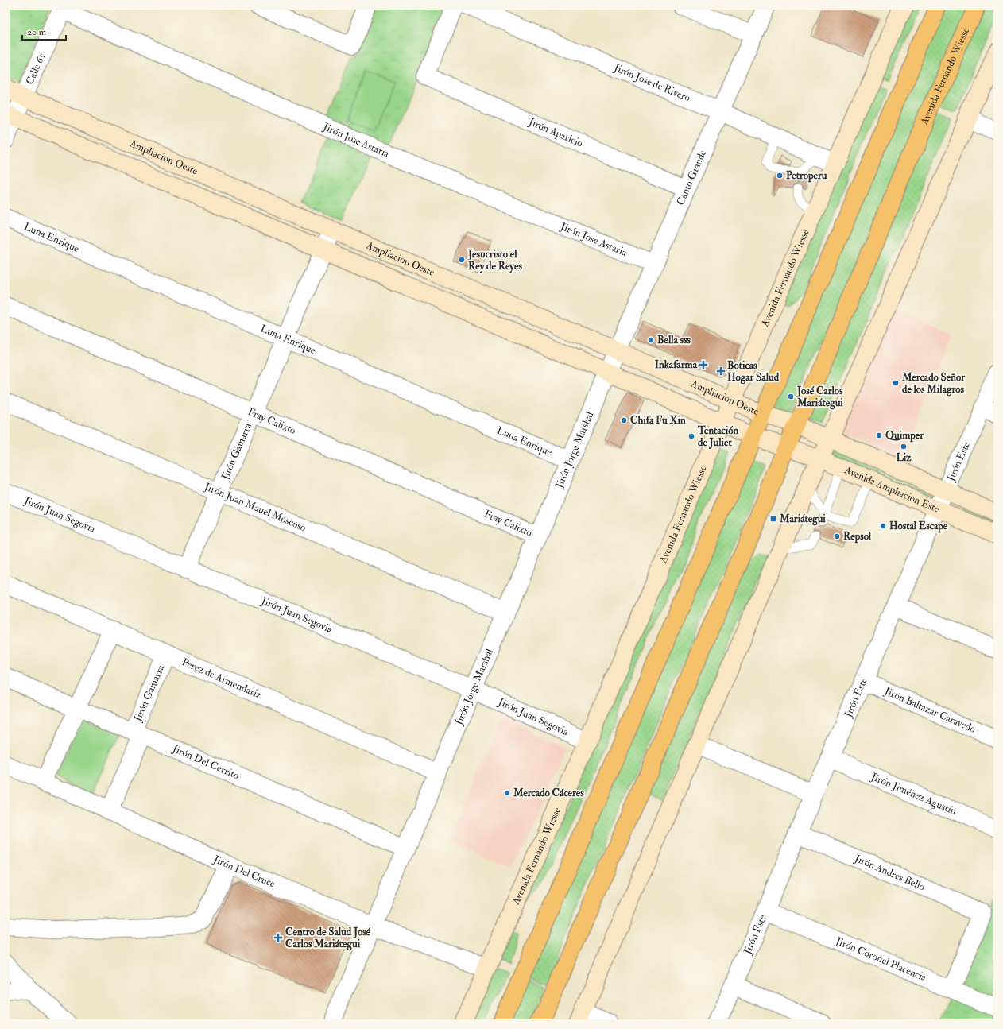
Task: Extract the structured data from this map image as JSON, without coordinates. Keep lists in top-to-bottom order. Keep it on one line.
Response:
{"streets":{"main road":["Avenida Fernando Wiesse","Ampliacion Oeste","Avenida Ampliacion Este"],"street":["Calle 65","Jirón Jose de Rivero","Jirón Aparicio","Jirón Jose Astaria","Canto Grande","Luna Enrique","Fray Calixto","Jirón Jorge Marshal","Jirón Gamarra","Jirón Este","Jirón Juan Mauel Moscoso","Jirón Juan Segovia","Perez de Armendariz","Jirón Baltazar Caravedo","Jirón Del Cerrito","Jirón Jiménez Agustín","Jirón Del Cruce","Jirón Andres Bello","Jirón Coronel Placencia"]},"crossings":[["Calle 65","Jirón Jose Astaria"],["Calle 65","Ampliacion Oeste"],["Avenida Fernando Wiesse","Jirón Jose de Rivero"],["Avenida Fernando Wiesse","Ampliacion Oeste"],["Avenida Fernando Wiesse","Avenida Ampliacion Este"],["Avenida Fernando Wiesse","Jirón Juan Segovia"],["Avenida Fernando Wiesse","Jirón Del Cruce"],["Jirón Jose de Rivero","Canto Grande"],["Jirón Aparicio","Canto Grande"],["Jirón Jose Astaria","Canto Grande"],["Ampliacion Oeste","Canto Grande"],["Ampliacion Oeste","Jirón Jorge Marshal"],["Ampliacion Oeste","Jirón Gamarra"],["Ampliacion Oeste","Avenida Ampliacion Este"],["Canto Grande","Jirón Jorge Marshal"],["Luna Enrique","Jirón Jorge Marshal"],["Luna Enrique","Jirón Gamarra"],["Fray Calixto","Jirón Jorge Marshal"],["Fray Calixto","Jirón Gamarra"],["Jirón Jorge Marshal","Jirón Juan Mauel Moscoso"],["Jirón Jorge Marshal","Jirón Juan Segovia"],["Jirón Jorge Marshal","Perez de Armendariz"],["Jirón Jorge Marshal","Jirón Del Cerrito"],["Jirón Jorge Marshal","Jirón Del Cruce"],["Jirón Gamarra","Jirón Juan Mauel Moscoso"],["Jirón Gamarra","Jirón Juan Segovia"],["Jirón Gamarra","Perez de Armendariz"],["Jirón Gamarra","Jirón Del Cerrito"],["Jirón Gamarra","Jirón Del Cruce"],["Jirón Este","Avenida Ampliacion Este"],["Jirón Este","Jirón Baltazar Caravedo"],["Jirón Este","Jirón Jiménez Agustín"],["Jirón Este","Jirón Andres Bello"],["Jirón Este","Jirón Coronel Placencia"],["Jirón Andres Bello","Jirón Coronel Placencia"]],"places":{"other":["Petroperu","Jesucristo el Rey de Reyes","Bella sss","Mercado Señor de los Milagros","José Carlos Mariátegui","Chifa Fu Xin","Quimper","Tentación de Juliet","Liz","Hostal Escape","Repsol","Mercado Cáceres"],"health":["Inkafarma","Boticas Hogar Salud","Centro de Salud José Carlos Mariátegui"],"transit":["Mariátegui"]},"scale_bar":"20 m"}
